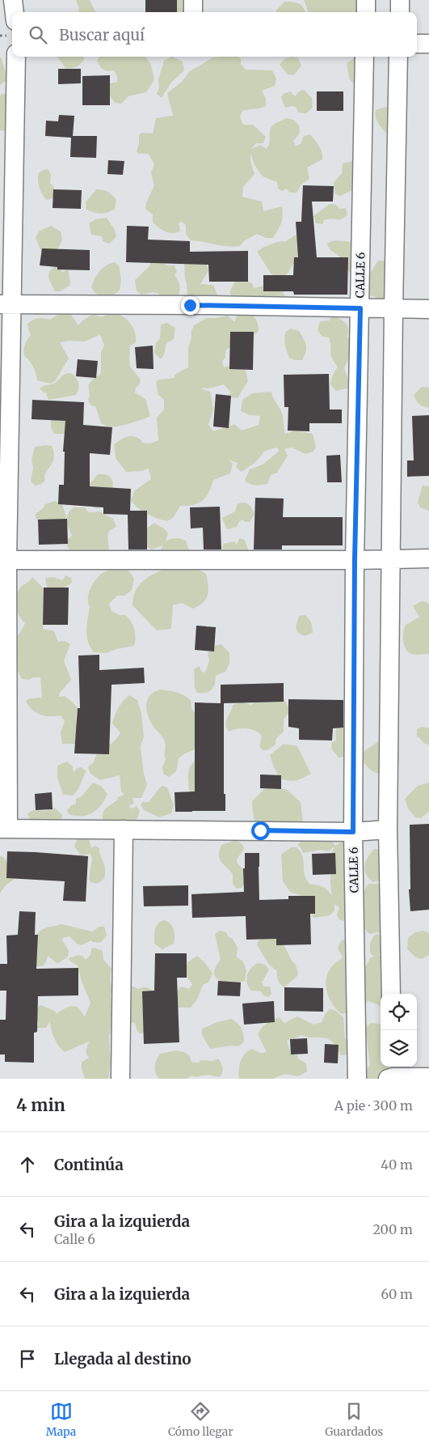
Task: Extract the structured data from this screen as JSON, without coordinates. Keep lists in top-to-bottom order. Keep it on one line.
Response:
{"streets":{"street":["CALLE 6"]},"page":{"search":"Buscar aquí","heading":["4 min","A pie · 300 m"],"list":[["Continúa","40 m"],["Gira a la izquierda","Calle 6","200 m"],["Gira a la izquierda","60 m"],"Llegada al destino"],"nav":["Mapa","Cómo llegar","Guardados"]}}
